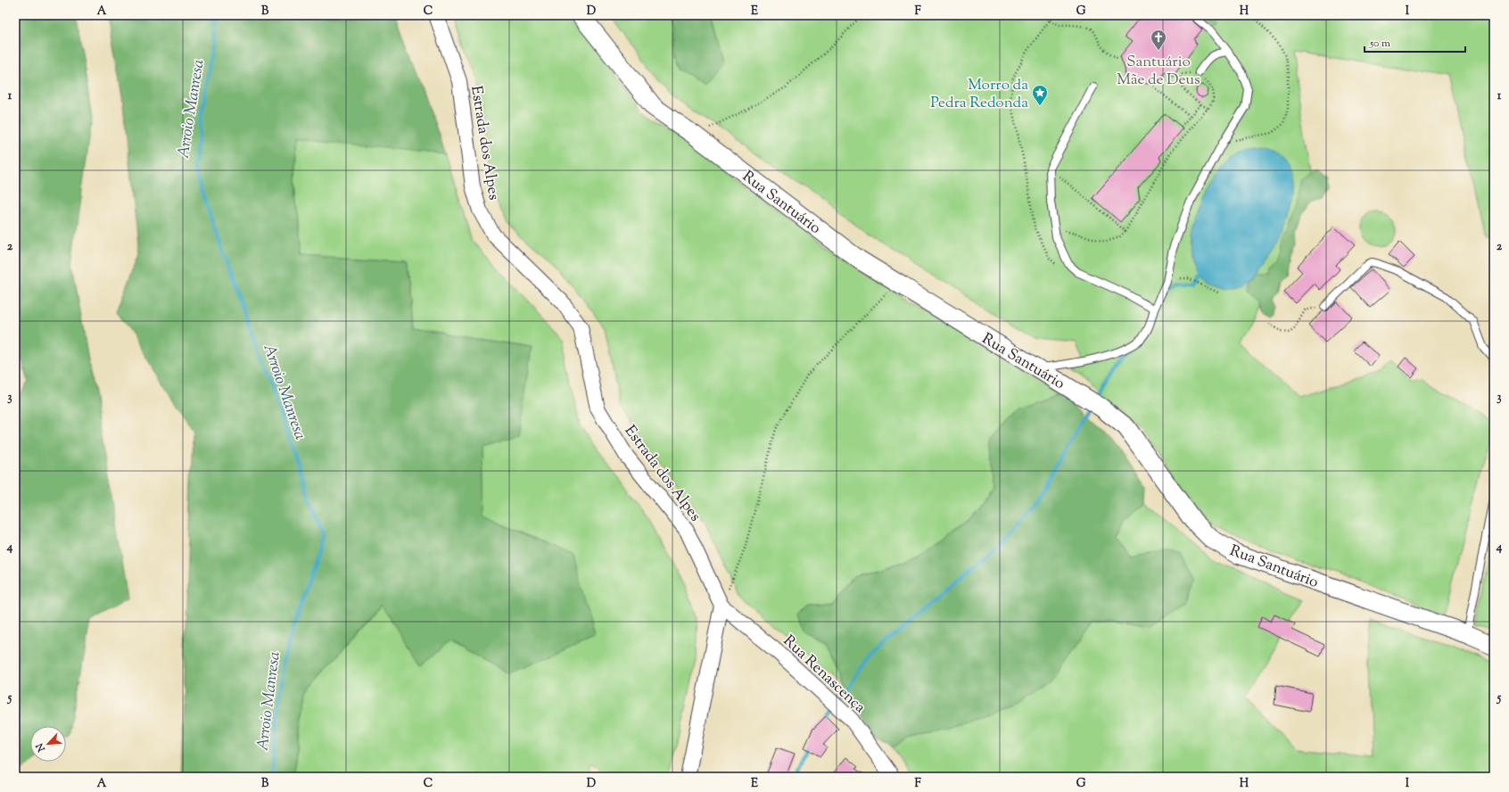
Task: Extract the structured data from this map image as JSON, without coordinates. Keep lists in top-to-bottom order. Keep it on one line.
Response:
{"streets":{"street":["Estrada dos Alpes","Rua Santuário","Rua Renascença"]},"crossings":[["Estrada dos Alpes","Rua Renascença"]],"water":["Arroio Manresa"],"places":{"church":["Santuário Mãe de Deus"],"place":["Morro da Pedra Redonda"]},"scale_bar":"50 m","north":"bottom left","grid":{"columns":["A","B","C","D","E","F","G","H","I"],"rows":["1","2","3","4","5"]}}
